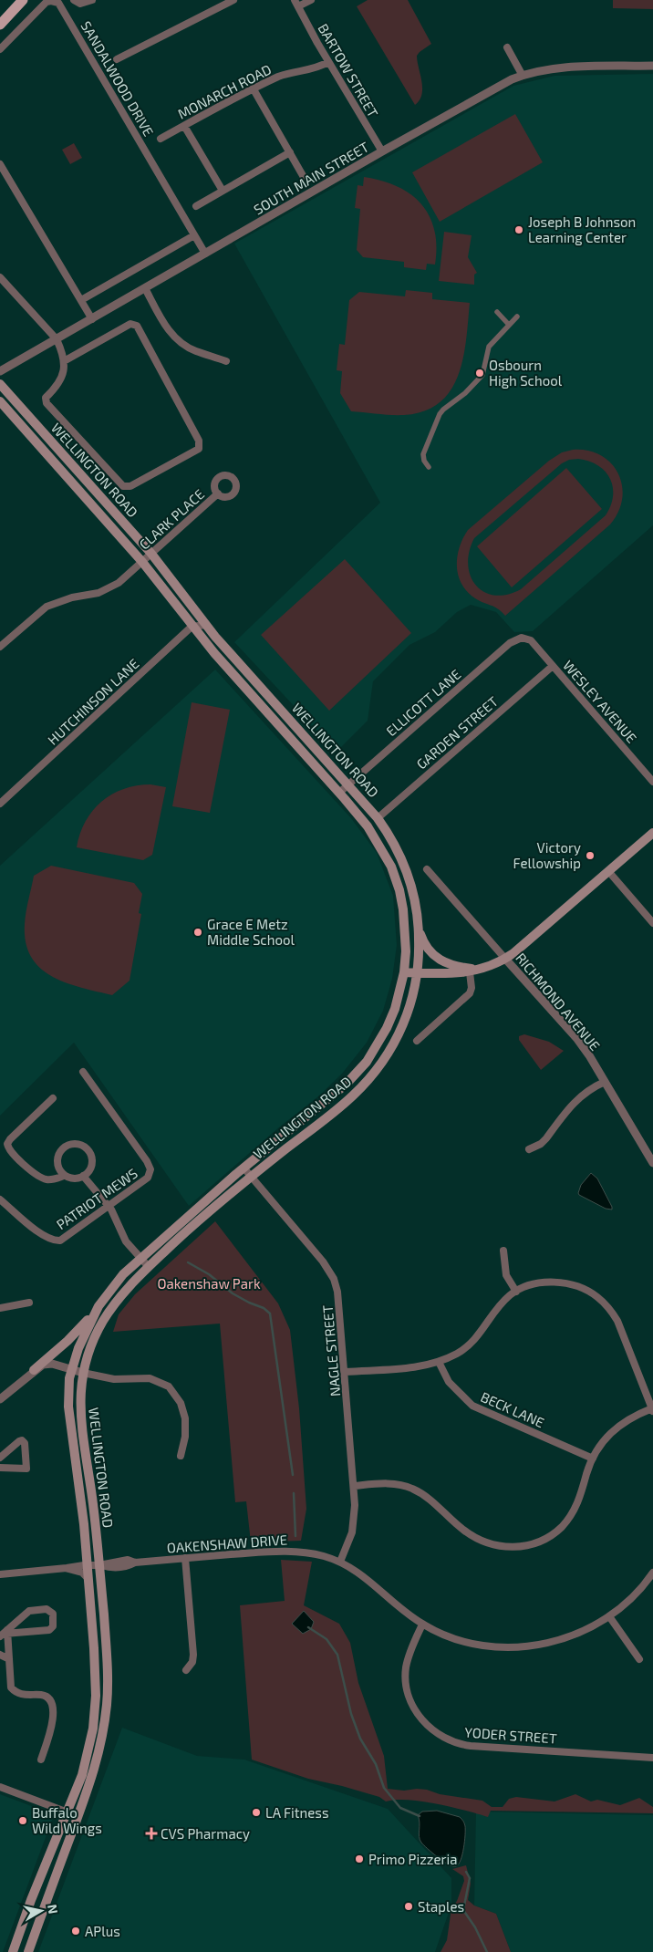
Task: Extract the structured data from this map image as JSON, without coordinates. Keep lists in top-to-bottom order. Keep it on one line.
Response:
{"streets":{"main road":["WELLINGTON ROAD"],"street":["BARTOW STREET","SANDALWOOD DRIVE","MONARCH ROAD","SOUTH MAIN STREET","CLARK PLACE","HUTCHINSON LANE","WESLEY AVENUE","ELLICOTT LANE","GARDEN STREET","RICHMOND AVENUE","PATRIOT MEWS","NAGLE STREET","BECK LANE","OAKENSHAW DRIVE","YODER STREET"]},"crossings":[["BARTOW STREET","MONARCH ROAD"],["BARTOW STREET","SOUTH MAIN STREET"],["SANDALWOOD DRIVE","SOUTH MAIN STREET"],["WELLINGTON ROAD","CLARK PLACE"],["WELLINGTON ROAD","HUTCHINSON LANE"],["WELLINGTON ROAD","ELLICOTT LANE"],["WELLINGTON ROAD","GARDEN STREET"],["WELLINGTON ROAD","NAGLE STREET"],["WELLINGTON ROAD","OAKENSHAW DRIVE"],["WESLEY AVENUE","ELLICOTT LANE"],["WESLEY AVENUE","GARDEN STREET"],["NAGLE STREET","OAKENSHAW DRIVE"],["OAKENSHAW DRIVE","YODER STREET"]],"parks":["Oakenshaw Park"],"places":{"other":["Joseph B Johnson Learning Center","Osbourn High School","Victory Fellowship","Grace E Metz Middle School","LA Fitness","Buffalo Wild Wings","Primo Pizzeria","Staples","APlus"],"health":["CVS Pharmacy"]},"north":"right"}
